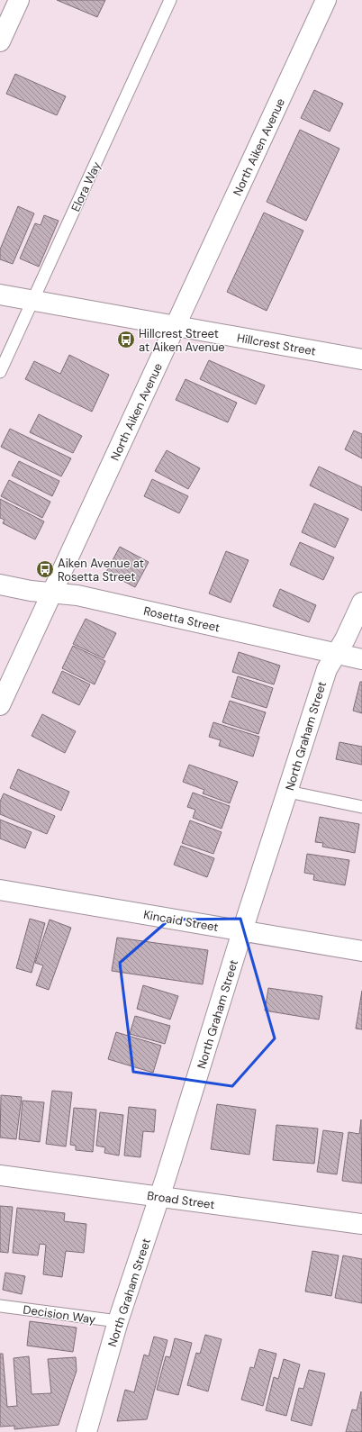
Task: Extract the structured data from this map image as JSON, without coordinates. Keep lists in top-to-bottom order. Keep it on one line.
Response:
{"streets":{"street":["North Aiken Avenue","Hillcrest Street","Rosetta Street","North Graham Street","Kincaid Street","Broad Street"],"lane":["Elora Way","Decision Way"]},"crossings":[["North Aiken Avenue","Hillcrest Street"],["North Aiken Avenue","Rosetta Street"],["Elora Way","Hillcrest Street"],["Rosetta Street","North Graham Street"],["North Graham Street","Kincaid Street"],["North Graham Street","Broad Street"],["North Graham Street","Decision Way"]],"places":{"bus stop":["Hillcrest Street at Aiken Avenue","Aiken Avenue at Rosetta Street"]}}
